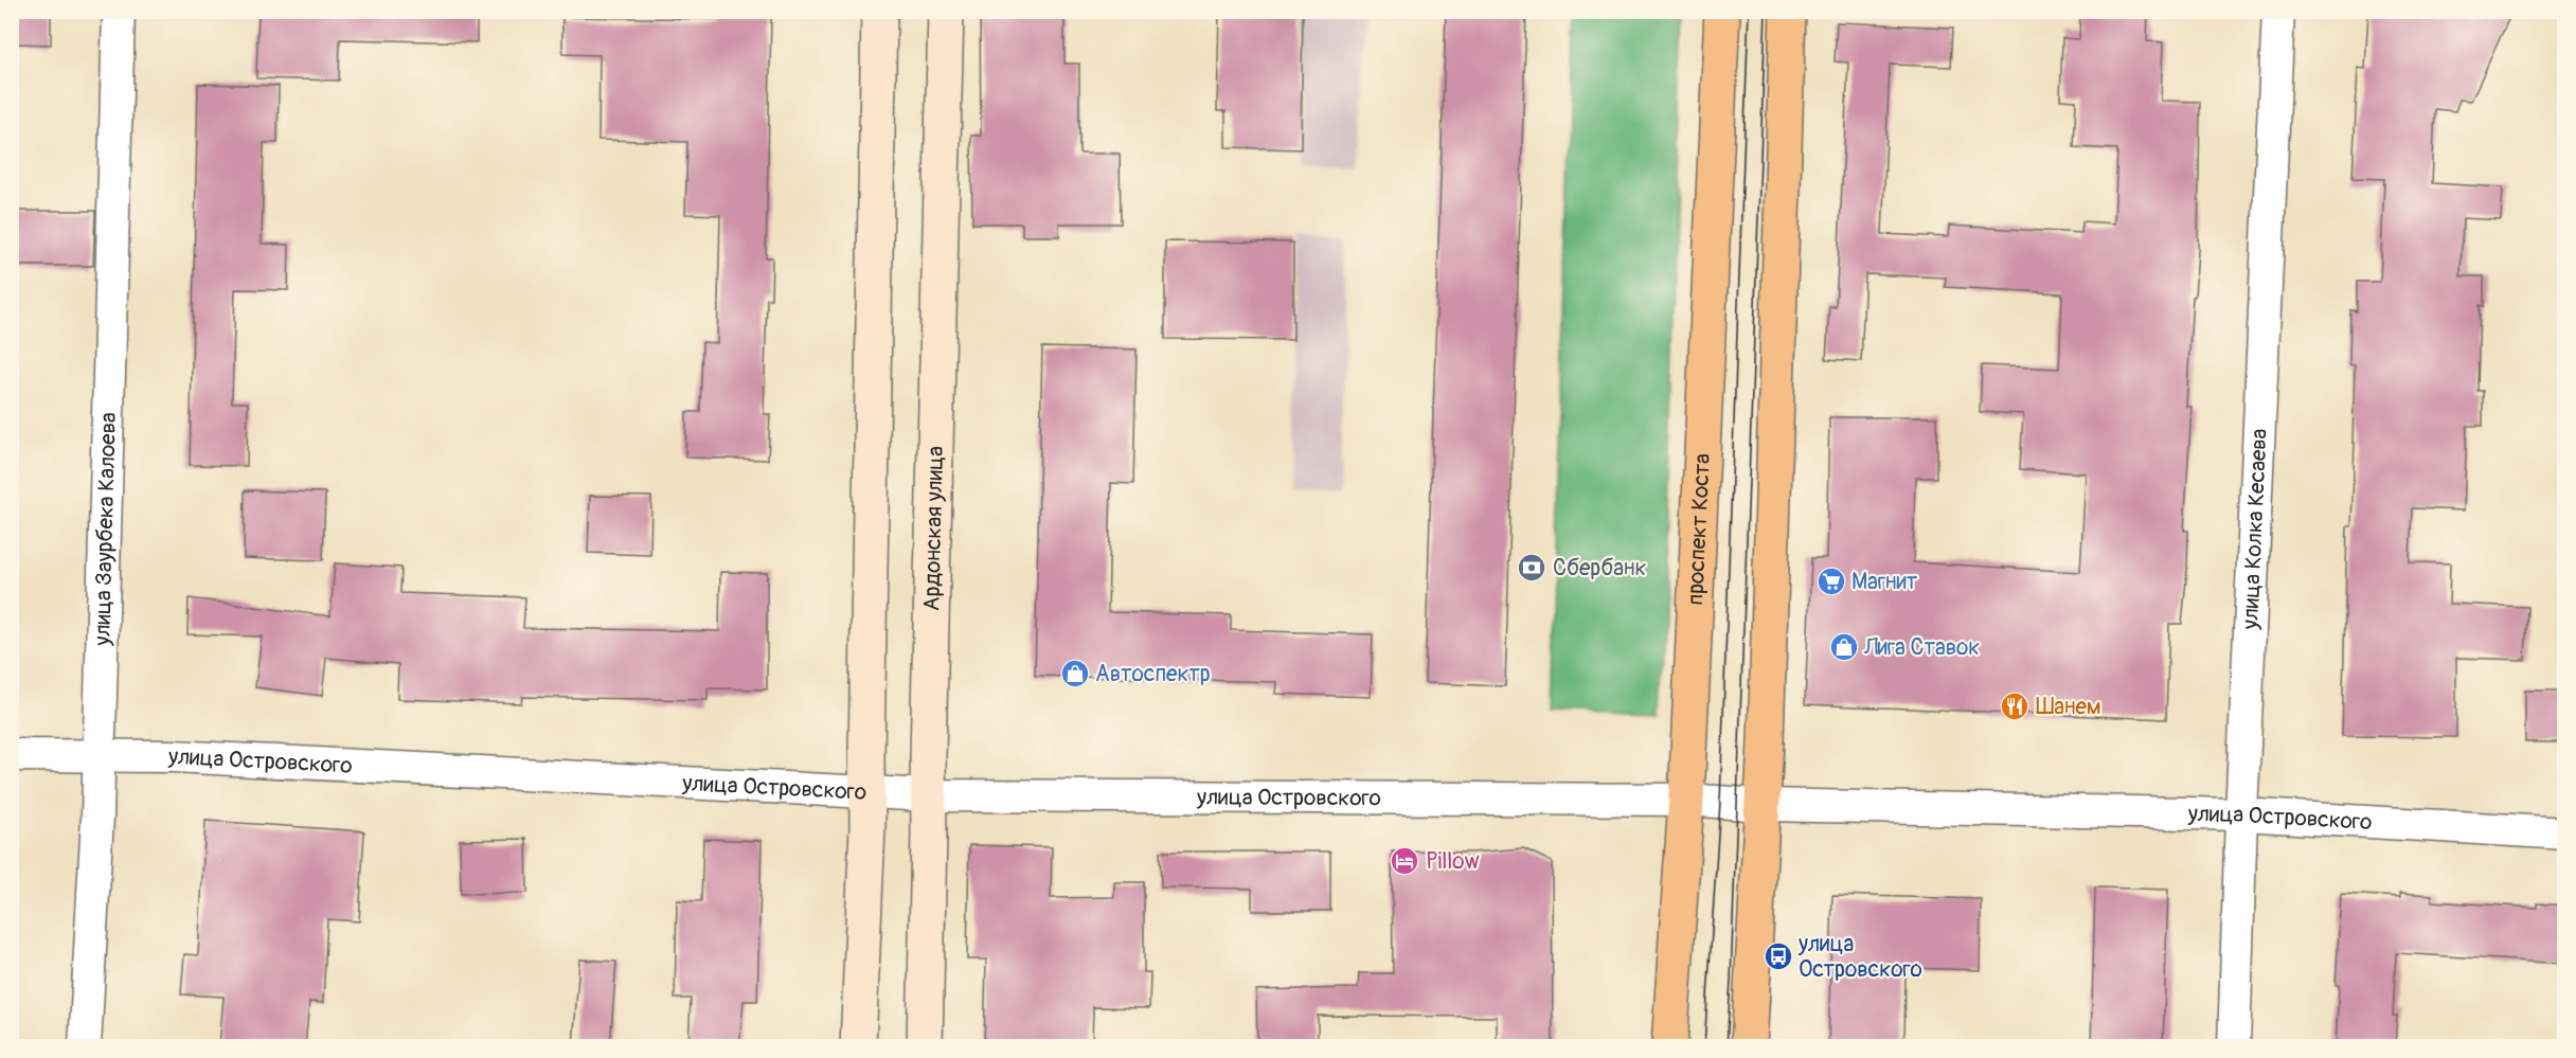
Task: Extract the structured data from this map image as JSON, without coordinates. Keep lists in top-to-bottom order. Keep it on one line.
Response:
{"streets":{"main road":["Ардонская улица","проспект Коста"],"street":["улица Колка Кесаева","улица Заурбека Калоева","улица Островского"]},"crossings":[["Ардонская улица","улица Островского"],["улица Колка Кесаева","улица Островского"],["улица Заурбека Калоева","улица Островского"],["проспект Коста","улица Островского"]],"places":{"bank":["Сбербанк"],"supermarket":["Магнит"],"shop":["Лига Ставок","Автоспектр"],"restaurant":["Шанем"],"hotel":["Pillow"],"bus stop":["улица Островского"]}}
